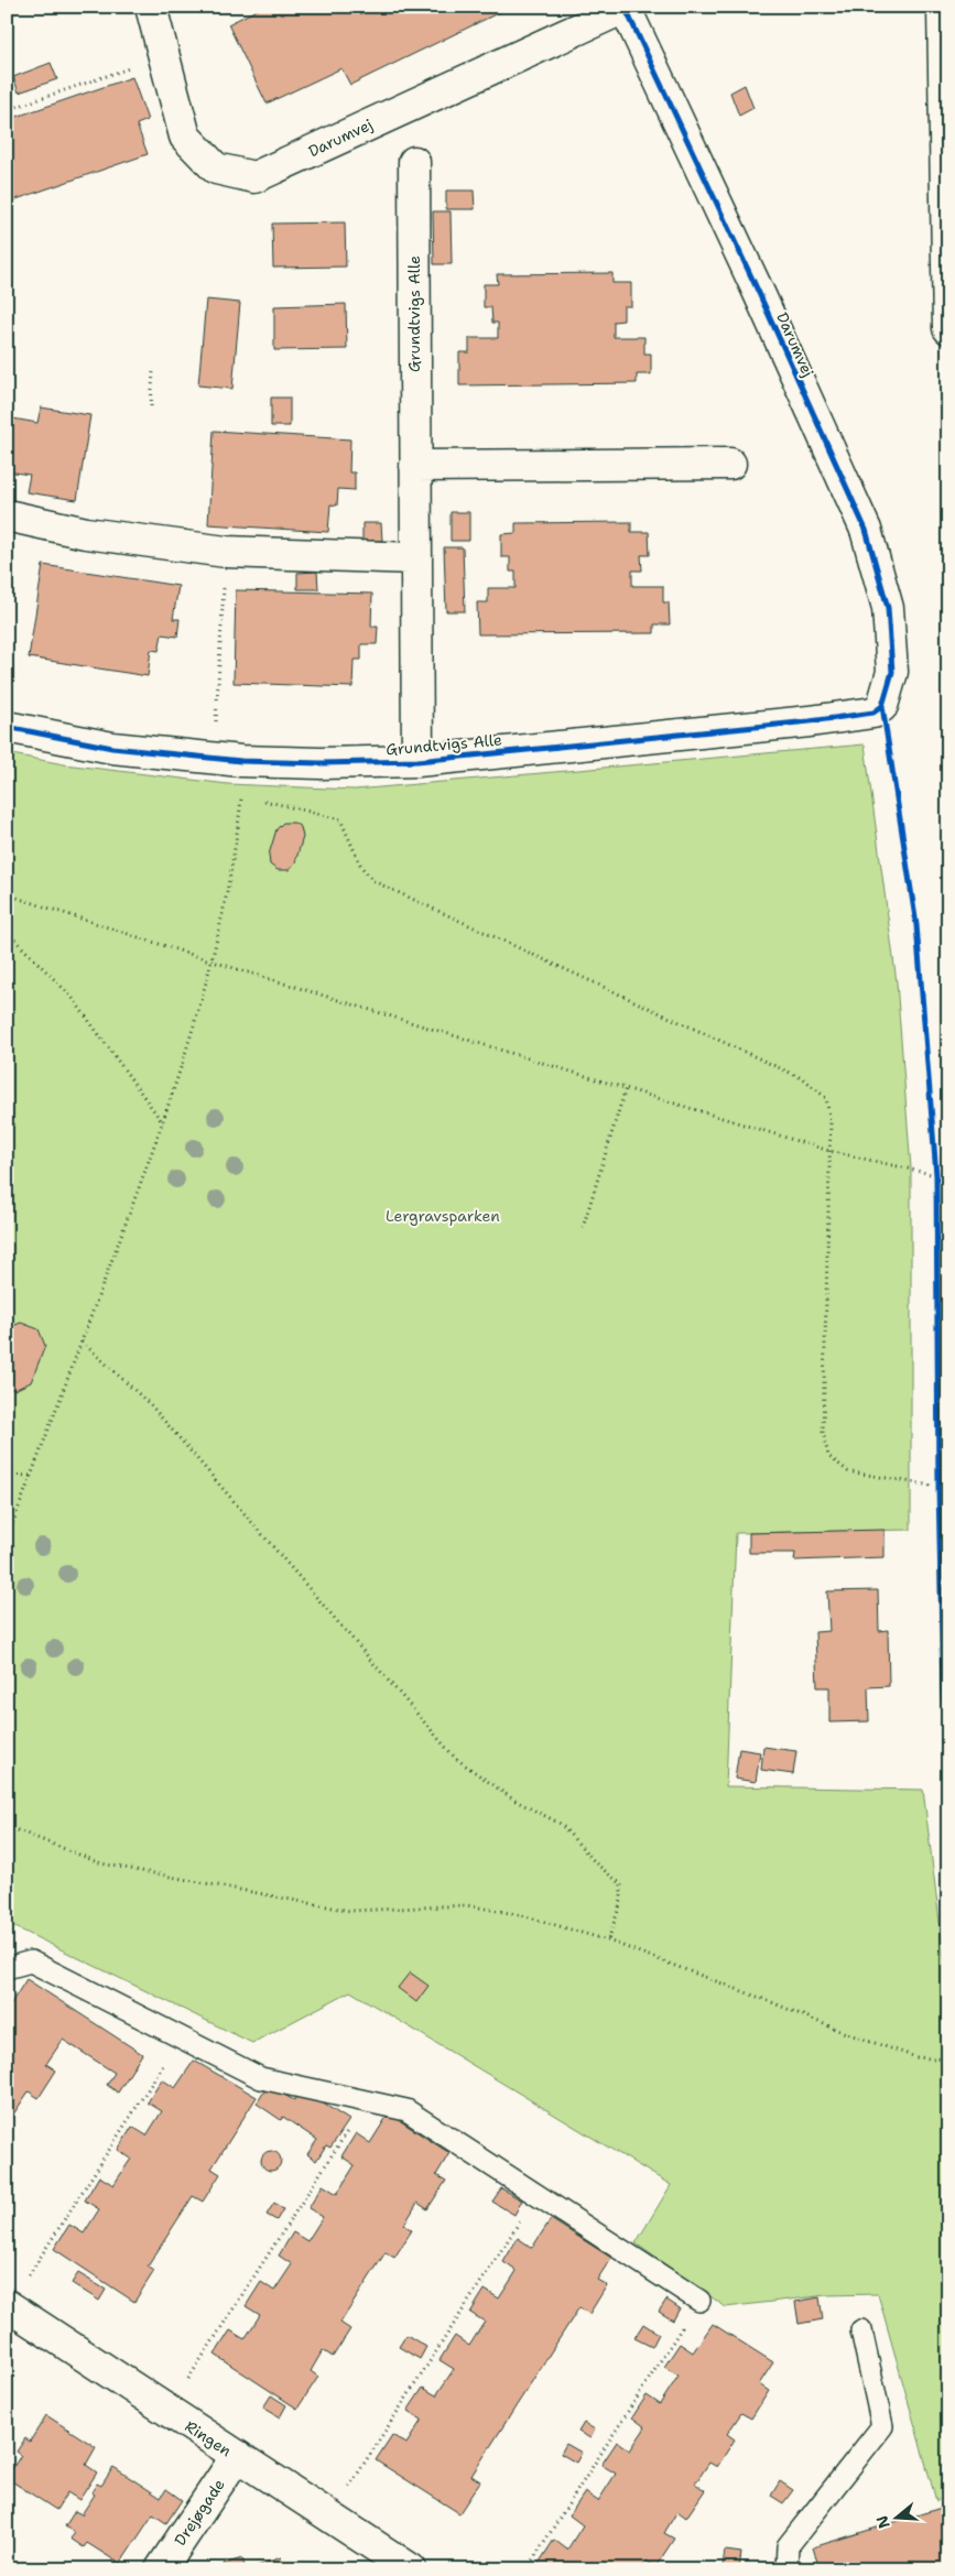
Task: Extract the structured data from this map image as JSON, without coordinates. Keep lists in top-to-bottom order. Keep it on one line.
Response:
{"streets":{"street":["Darumvej","Grundtvigs Alle","Ringen","Drejøgade"]},"crossings":[["Darumvej","Grundtvigs Alle"],["Ringen","Drejøgade"]],"parks":["Lergravsparken"],"north":"left"}
